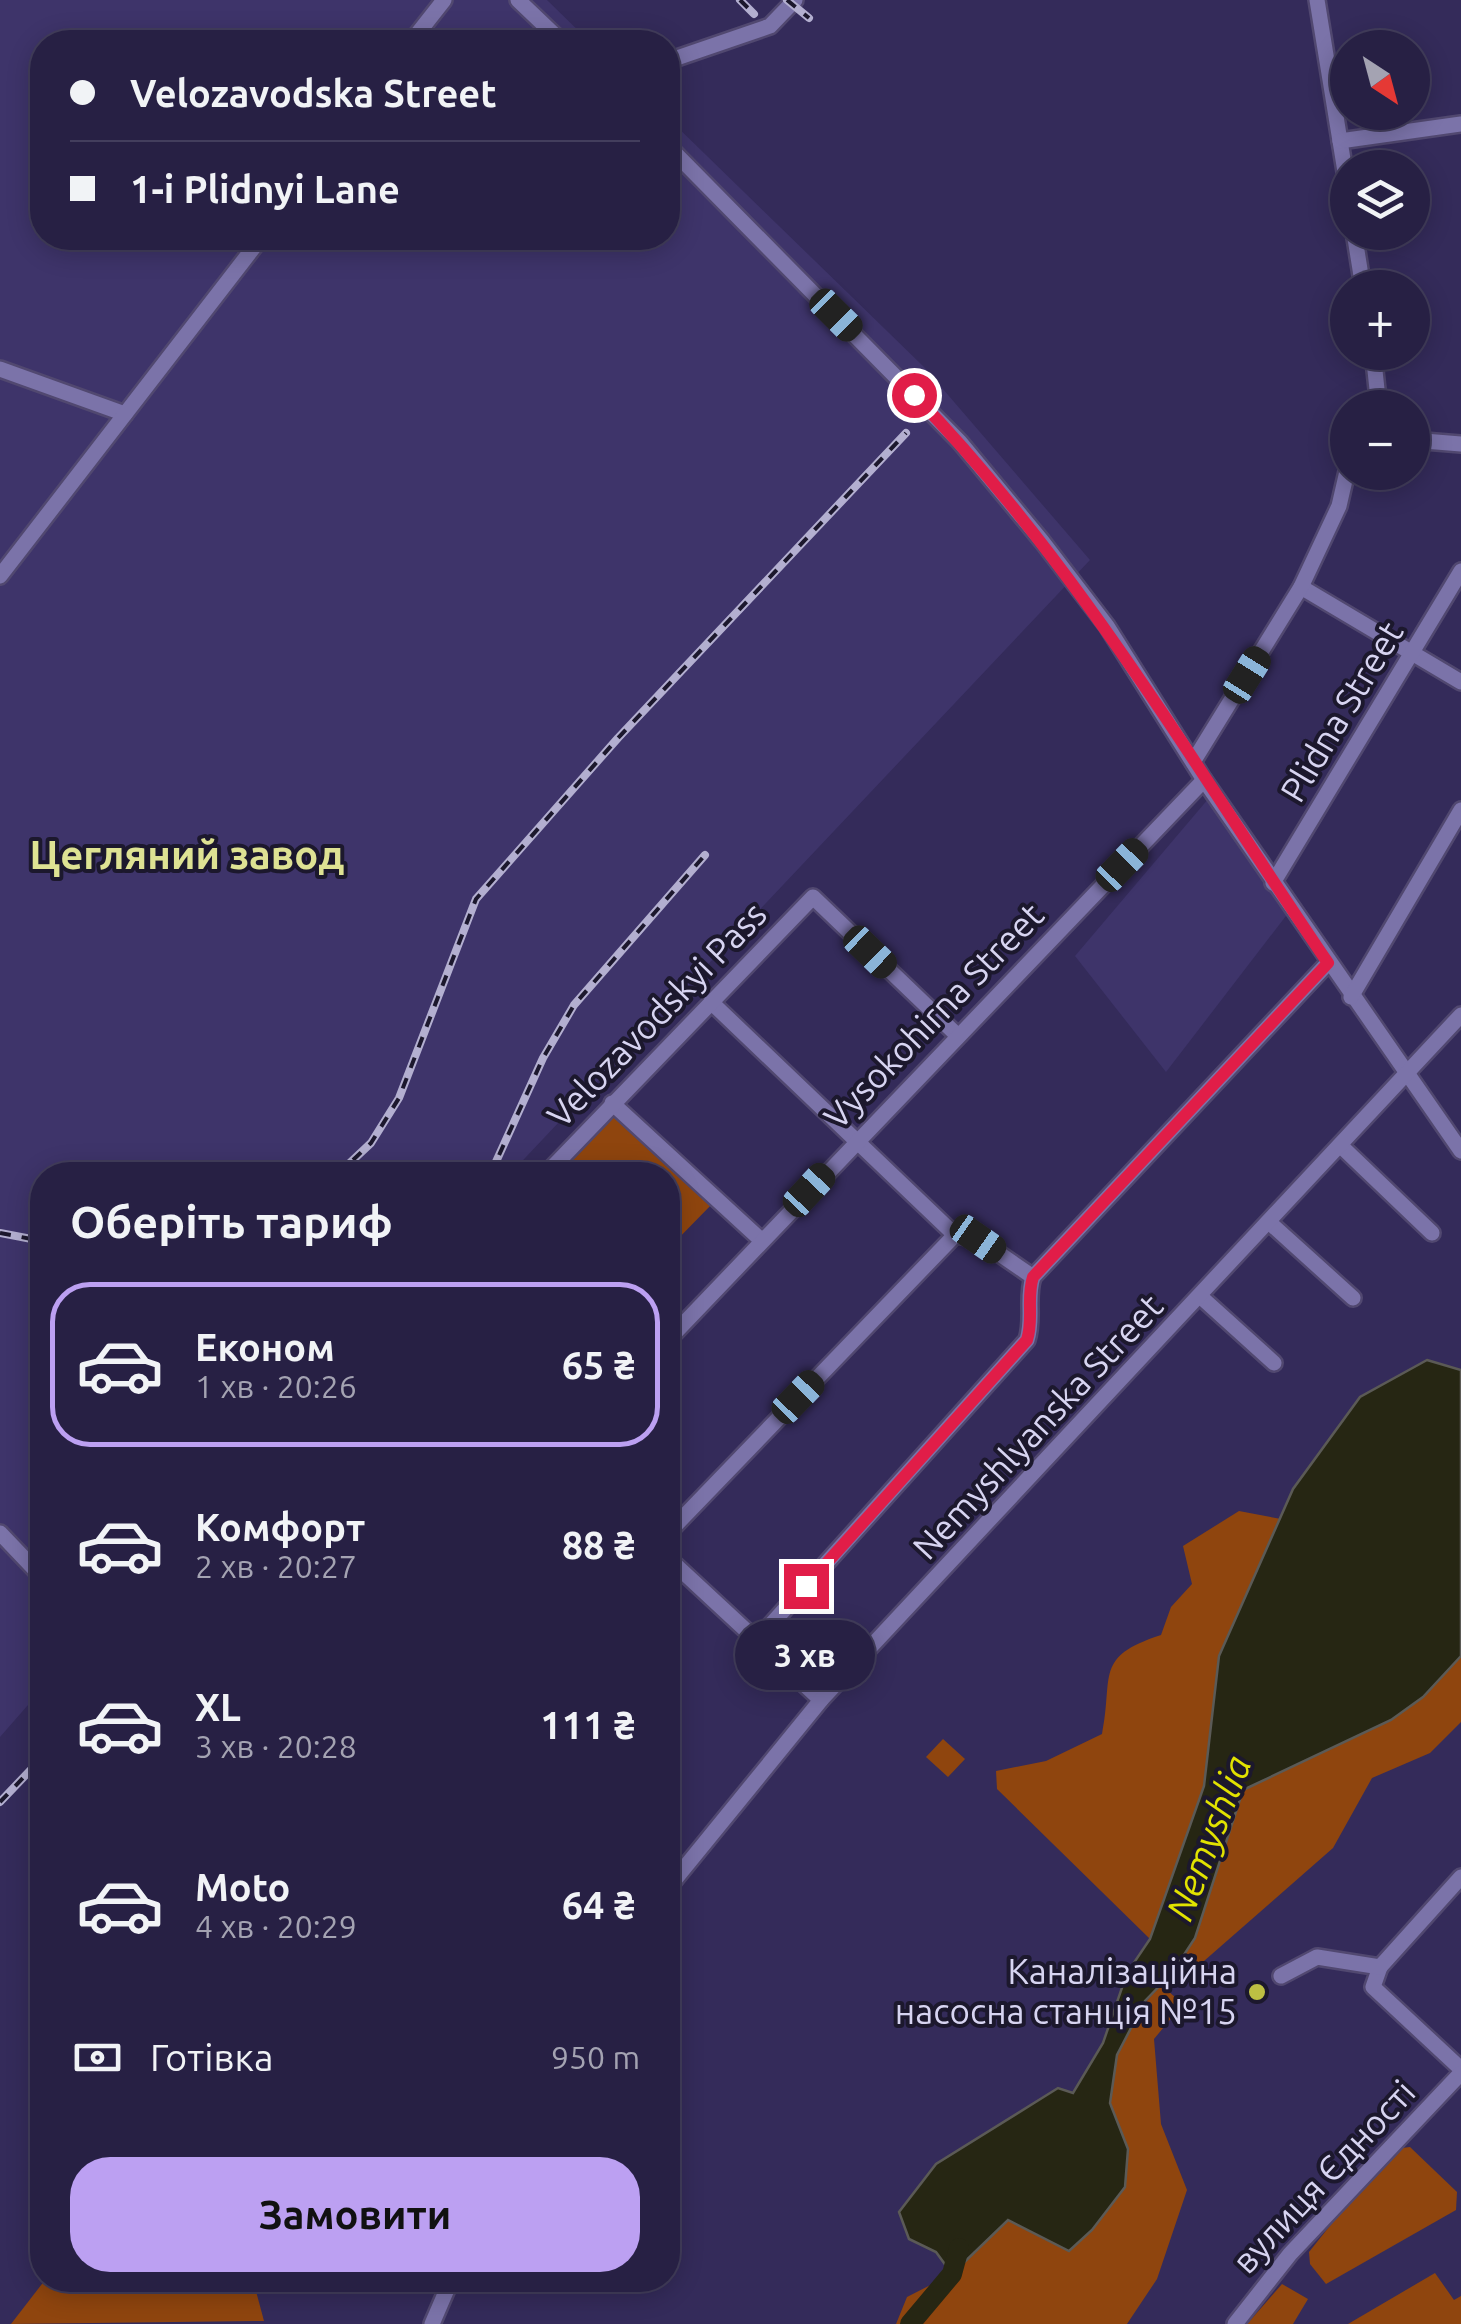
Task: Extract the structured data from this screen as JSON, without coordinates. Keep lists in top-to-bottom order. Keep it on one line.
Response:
{"streets":{"street":["Plidna Street","Velozavodskyi Pass","Vysokohirna Street","Nemyshlyanska Street","вулиця Єдності"]},"crossings":[["Velozavodskyi Pass","Vysokohirna Street"]],"districts":["Цегляний завод"],"water":["Nemyshlia"],"places":["Каналізаційна насосна станція №15"],"north":"bottom right","page":{"map_buttons":["+","−"],"banner":["Velozavodska Street","1-i Plidnyi Lane"],"heading":"Оберіть тариф","list":[{"name":"Економ","note":"1 хв · 20:26","value":"65 ₴"},{"name":"Комфорт","note":"2 хв · 20:27","value":"88 ₴"},{"name":"XL","note":"3 хв · 20:28","value":"111 ₴"},{"name":"Moto","note":"4 хв · 20:29","value":"64 ₴"}],"bubble":"3 хв","pay":["Готівка","950 m"],"buttons":"Замовити"}}
